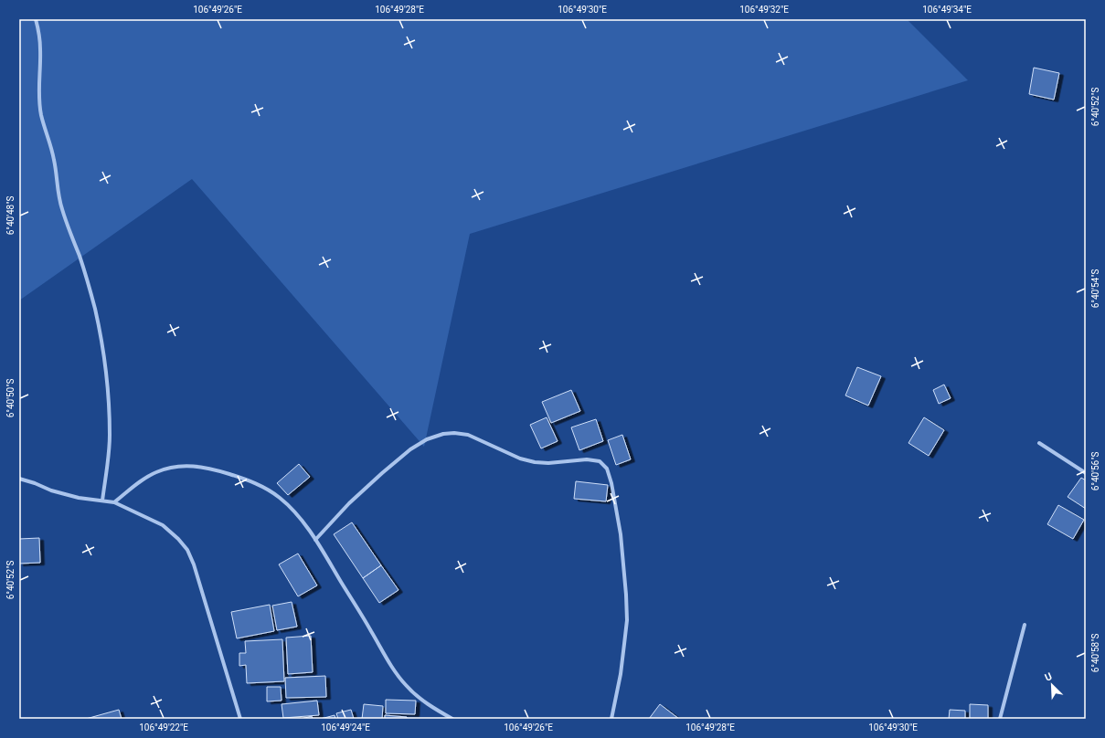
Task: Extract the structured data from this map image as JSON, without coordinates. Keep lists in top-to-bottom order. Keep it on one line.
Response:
{"north":"top left","coordinates":["106°49'26\"E","106°49'28\"E","106°49'30\"E","106°49'32\"E","106°49'34\"E","6°40'52\"S","6°40'48\"S","6°40'54\"S","6°40'50\"S","6°40'56\"S","6°40'58\"S","106°49'22\"E","106°49'24\"E"]}
